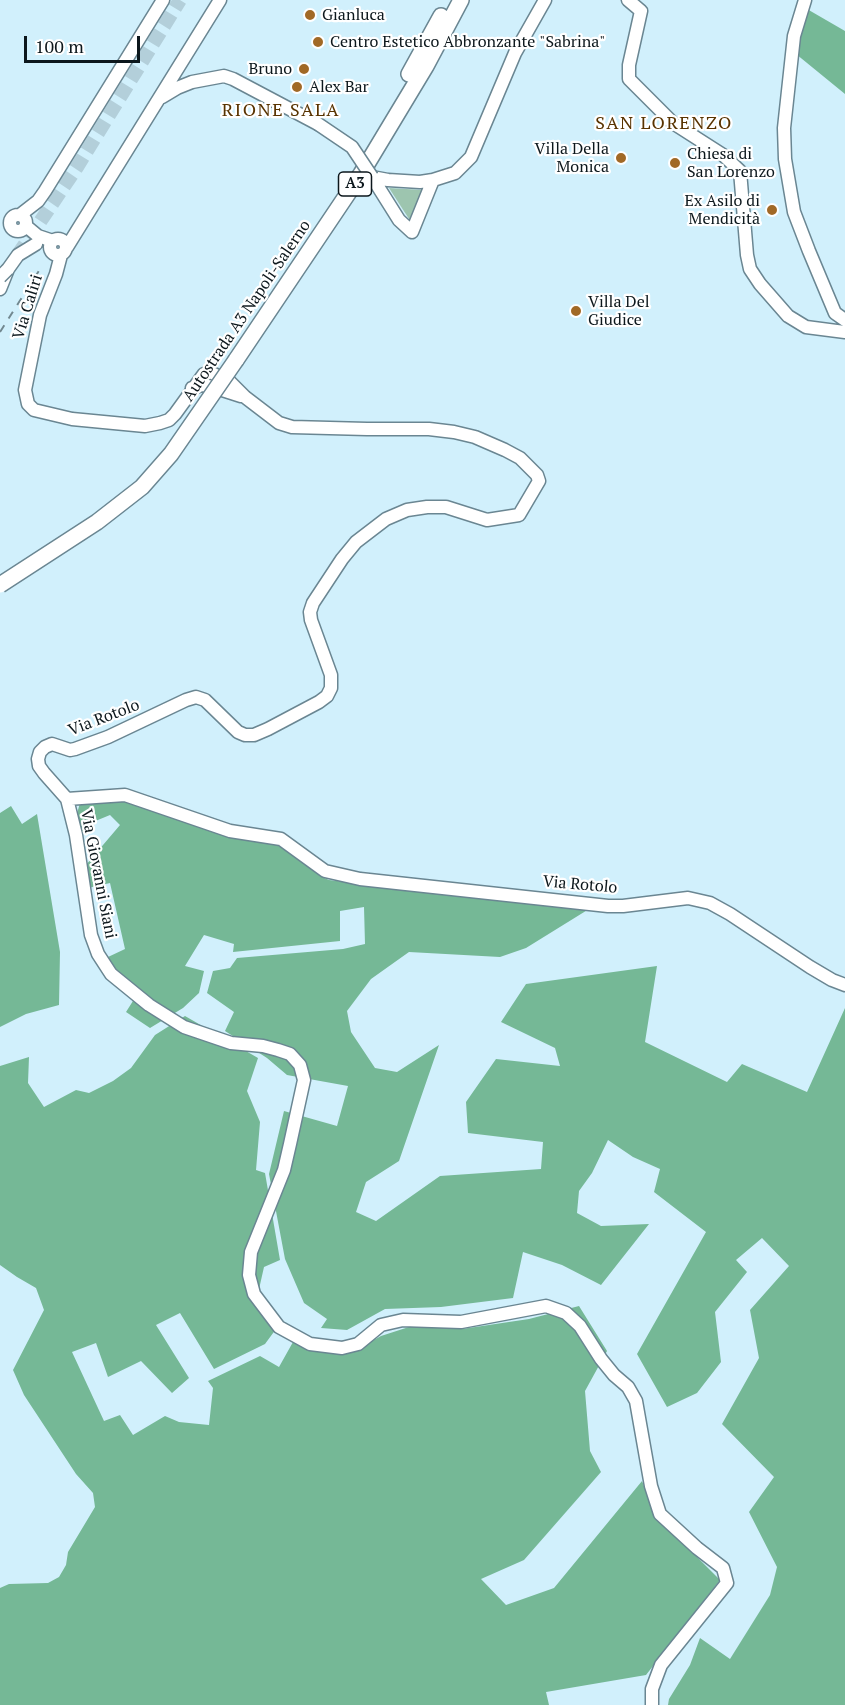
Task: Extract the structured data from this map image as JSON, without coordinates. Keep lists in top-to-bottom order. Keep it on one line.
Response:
{"streets":{"highway":["A3","Autostrada A3 Napoli-Salerno"],"street":["Via Caliri","Via Rotolo","Via Giovanni Siani"]},"crossings":[["Via Caliri","Via Rotolo"],["Via Rotolo","Via Giovanni Siani"]],"districts":["RIONE SALA","SAN LORENZO"],"places":["Gianluca","Centro Estetico Abbronzante \"Sabrina\"","Bruno","Alex Bar","Villa Della Monica","Chiesa di San Lorenzo","Ex Asilo di Mendicità","Villa Del Giudice"],"scale_bar":"100 m"}
